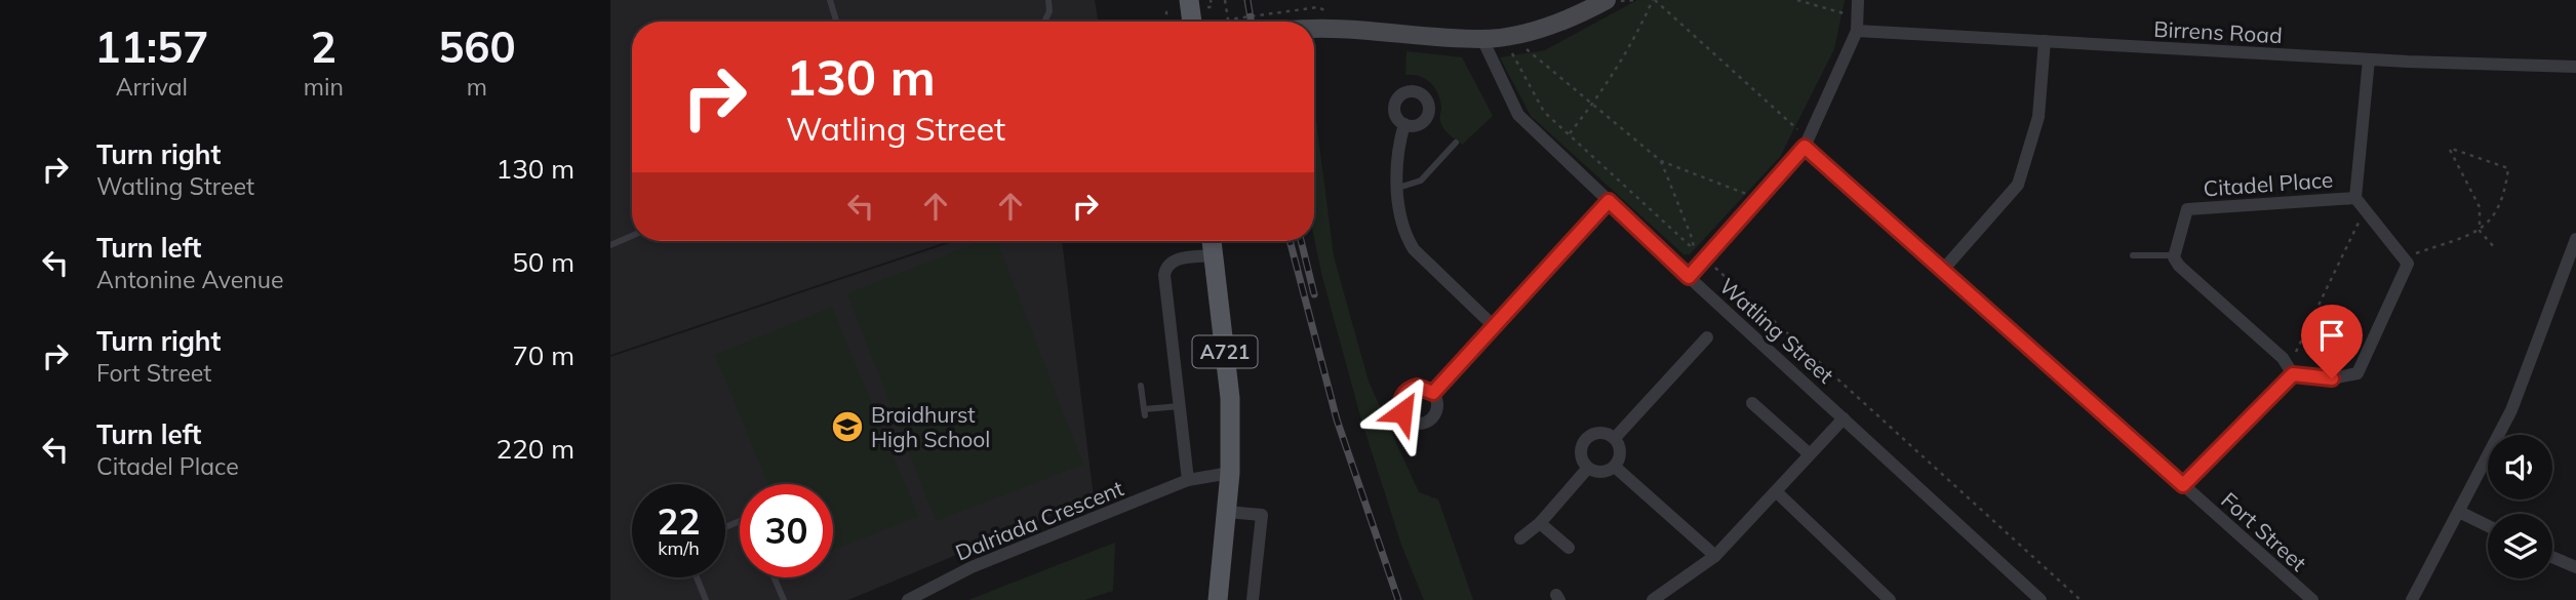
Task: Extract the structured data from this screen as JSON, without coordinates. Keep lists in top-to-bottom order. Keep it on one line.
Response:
{"streets":{"main road":["A721"],"street":["Birrens Road","Citadel Place","Watling Street","Dalriada Crescent","Fort Street"]},"crossings":[["Birrens Road","Citadel Place"],["A721","Dalriada Crescent"]],"places":{"school or university":["Braidhurst High School"]},"page":{"eta":["11:57","Arrival","2","min","560","m"],"turn":["130 m","Watling Street"],"list":[{"name":"Turn right","note":"Watling Street","value":"130 m"},{"name":"Turn left","note":"Antonine Avenue","value":"50 m"},{"name":"Turn right","note":"Fort Street","value":"70 m"},{"name":"Turn left","note":"Citadel Place","value":"220 m"}],"speed":"22 km/h","limit":"30"}}
